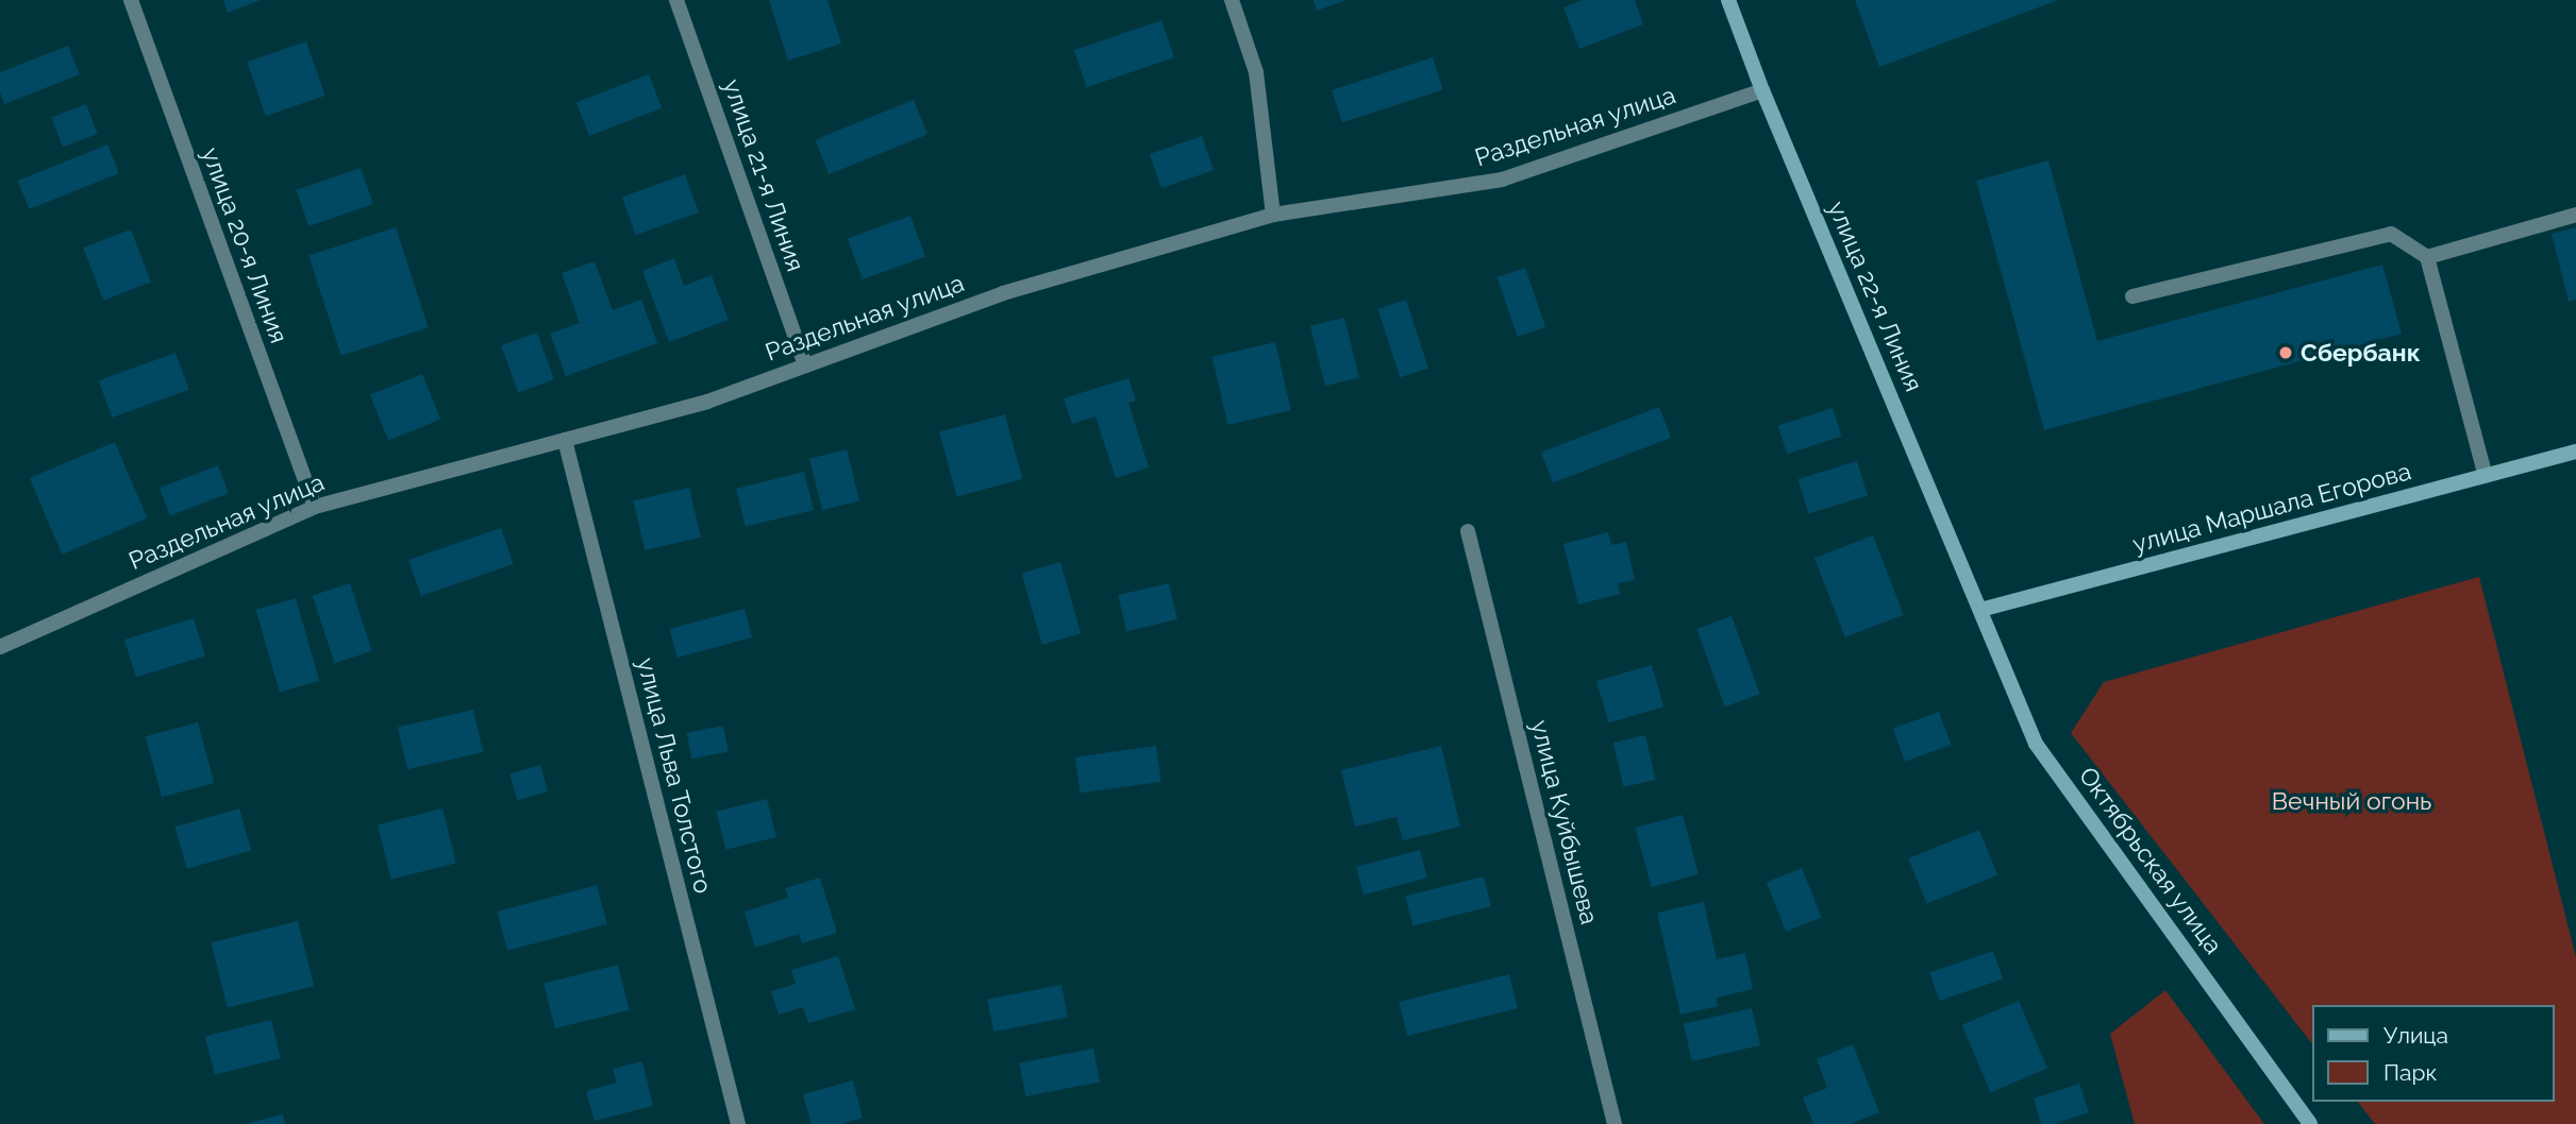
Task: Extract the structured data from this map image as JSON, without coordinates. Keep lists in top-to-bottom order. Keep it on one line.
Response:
{"streets":{"main road":["улица 22-я Линия","улица Маршала Егорова","Октябрьская улица"],"street":["Раздельная улица","улица 21-я Линия","улица 20-я Линия","улица Льва Толстого","улица Куйбышева"]},"crossings":[["Раздельная улица","улица 21-я Линия"],["Раздельная улица","улица 20-я Линия"],["Раздельная улица","улица 22-я Линия"],["Раздельная улица","улица Льва Толстого"],["улица 22-я Линия","улица Маршала Егорова"],["улица 22-я Линия","Октябрьская улица"],["улица Маршала Егорова","Октябрьская улица"]],"parks":["Вечный огонь"],"places":["Сбербанк"],"legend":["Улица","Парк"]}
